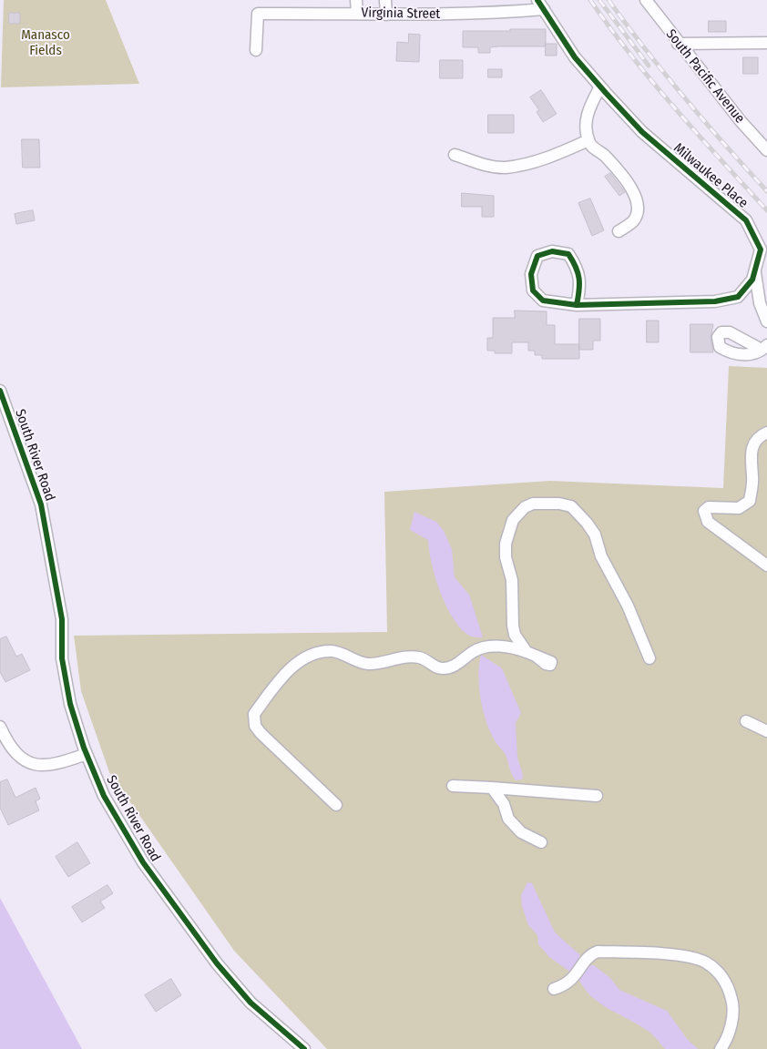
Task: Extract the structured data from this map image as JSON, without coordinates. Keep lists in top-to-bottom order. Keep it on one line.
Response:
{"streets":{"street":["Virginia Street","South Pacific Avenue","Milwaukee Place","South River Road"]},"crossings":[["Virginia Street","Milwaukee Place"]],"parks":["Manasco Fields"]}
